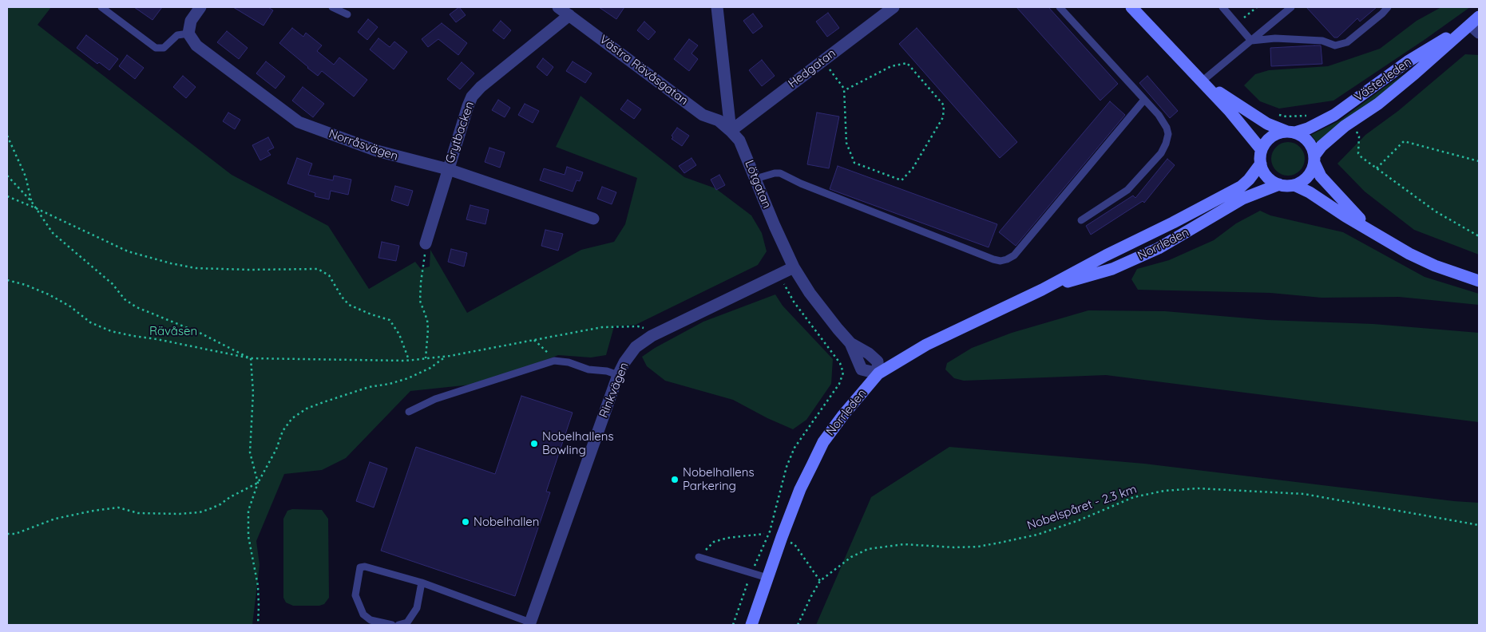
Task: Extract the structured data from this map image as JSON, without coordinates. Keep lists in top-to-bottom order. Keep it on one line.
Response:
{"streets":{"street":["Hedgatan","Västra Rävåsgatan","Västerleden","Grytbacken","Norråsvägen","Lötgatan","Norrleden","Rinkvägen"],"path":["Nobelspåret - 2.3 km"]},"crossings":[["Hedgatan","Västra Rävåsgatan"],["Hedgatan","Lötgatan"],["Västra Rävåsgatan","Grytbacken"],["Västra Rävåsgatan","Lötgatan"],["Västerleden","Norrleden"],["Grytbacken","Norråsvägen"],["Lötgatan","Norrleden"],["Lötgatan","Rinkvägen"]],"parks":["Rävåsen"],"places":["Nobelhallens Bowling","Nobelhallens Parkering","Nobelhallen"]}
